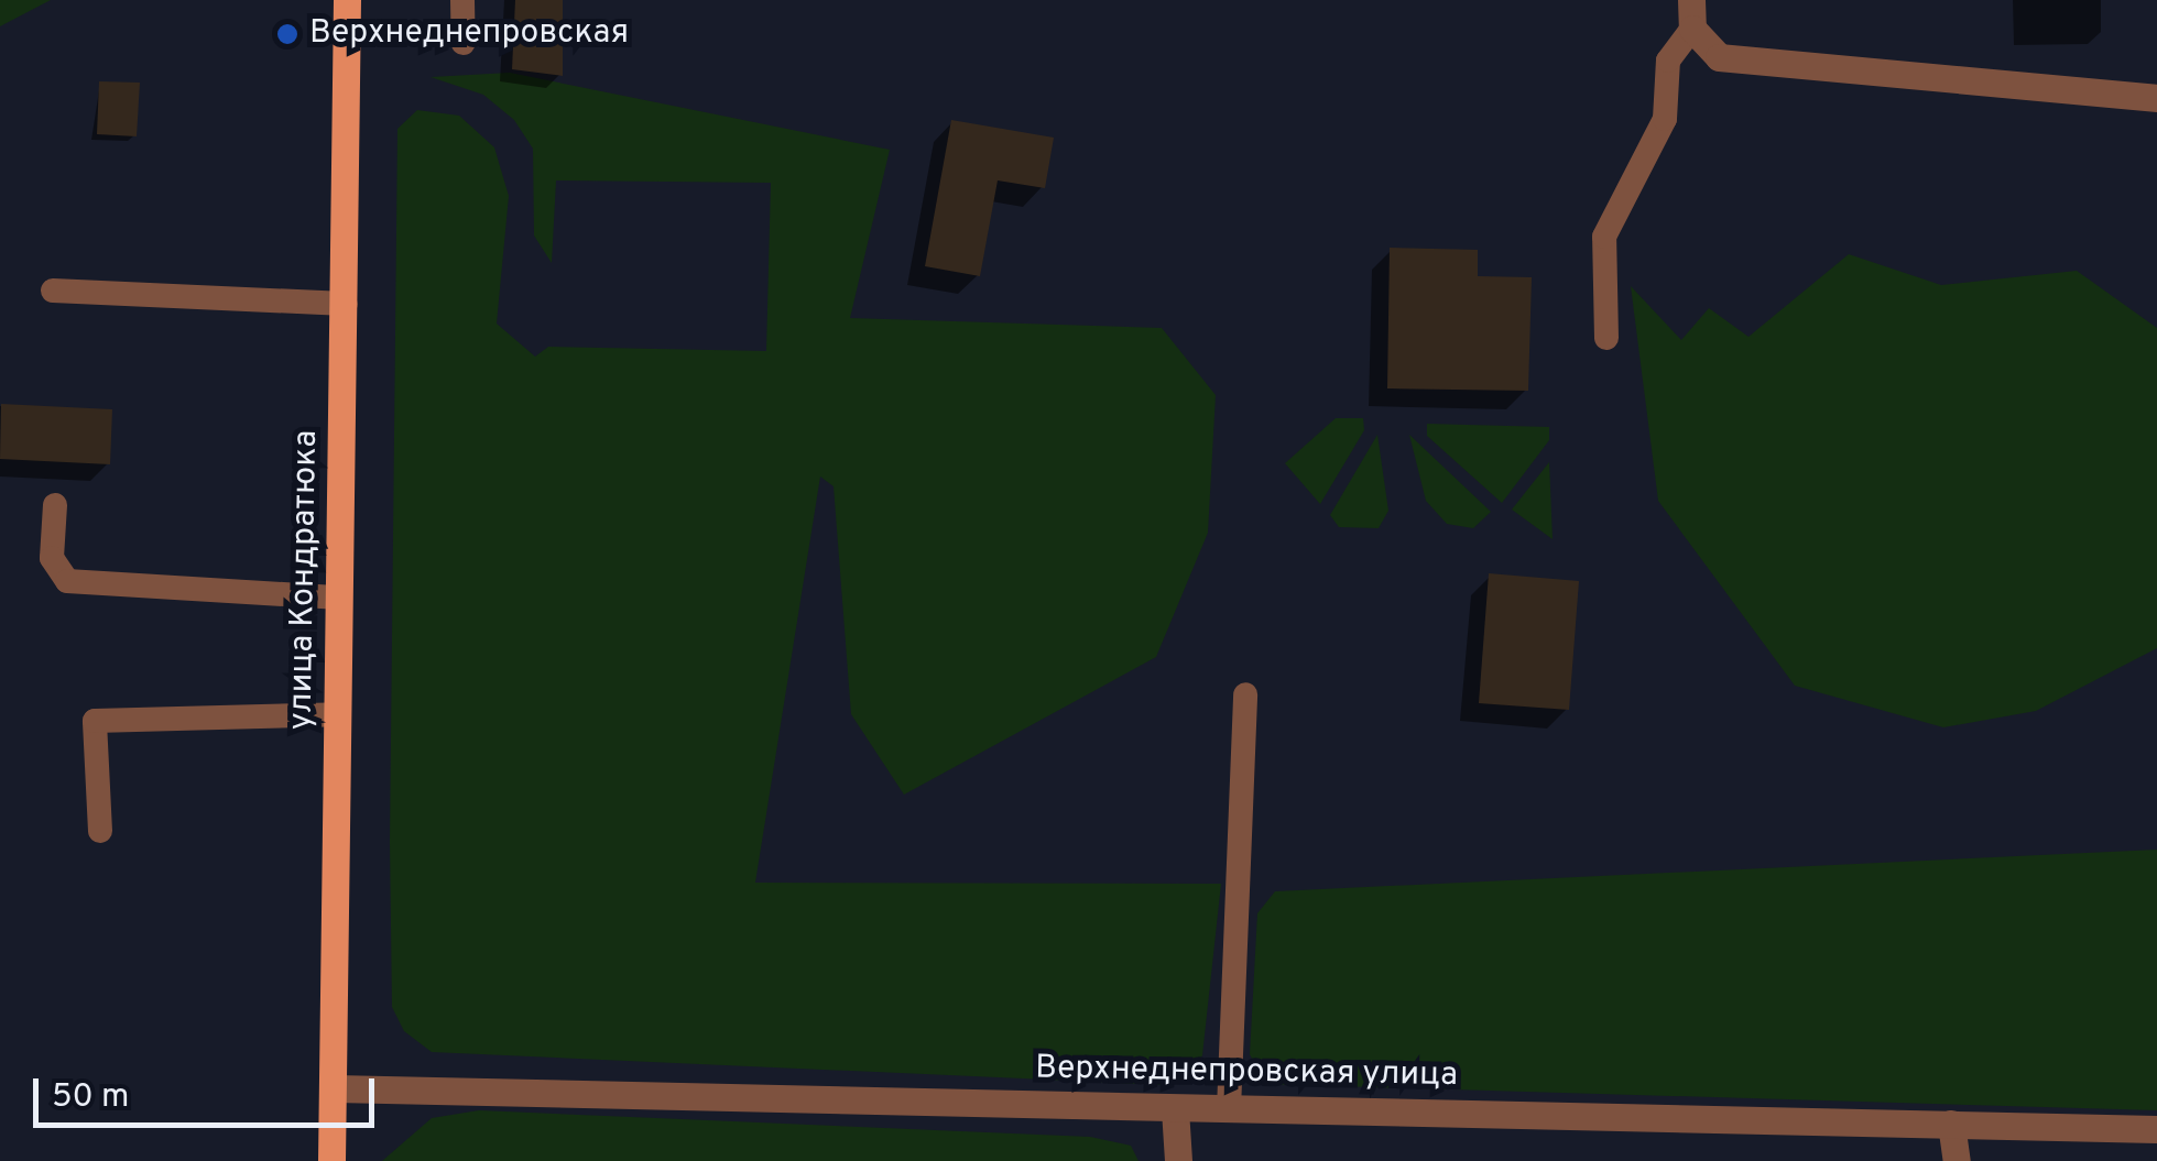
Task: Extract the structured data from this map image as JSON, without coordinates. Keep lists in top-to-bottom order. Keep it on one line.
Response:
{"streets":{"main road":["улица Кондратюка"],"street":["Верхнеднепровская улица"]},"crossings":[["улица Кондратюка","Верхнеднепровская улица"]],"places":["Верхнеднепровская"],"scale_bar":"50 m"}
